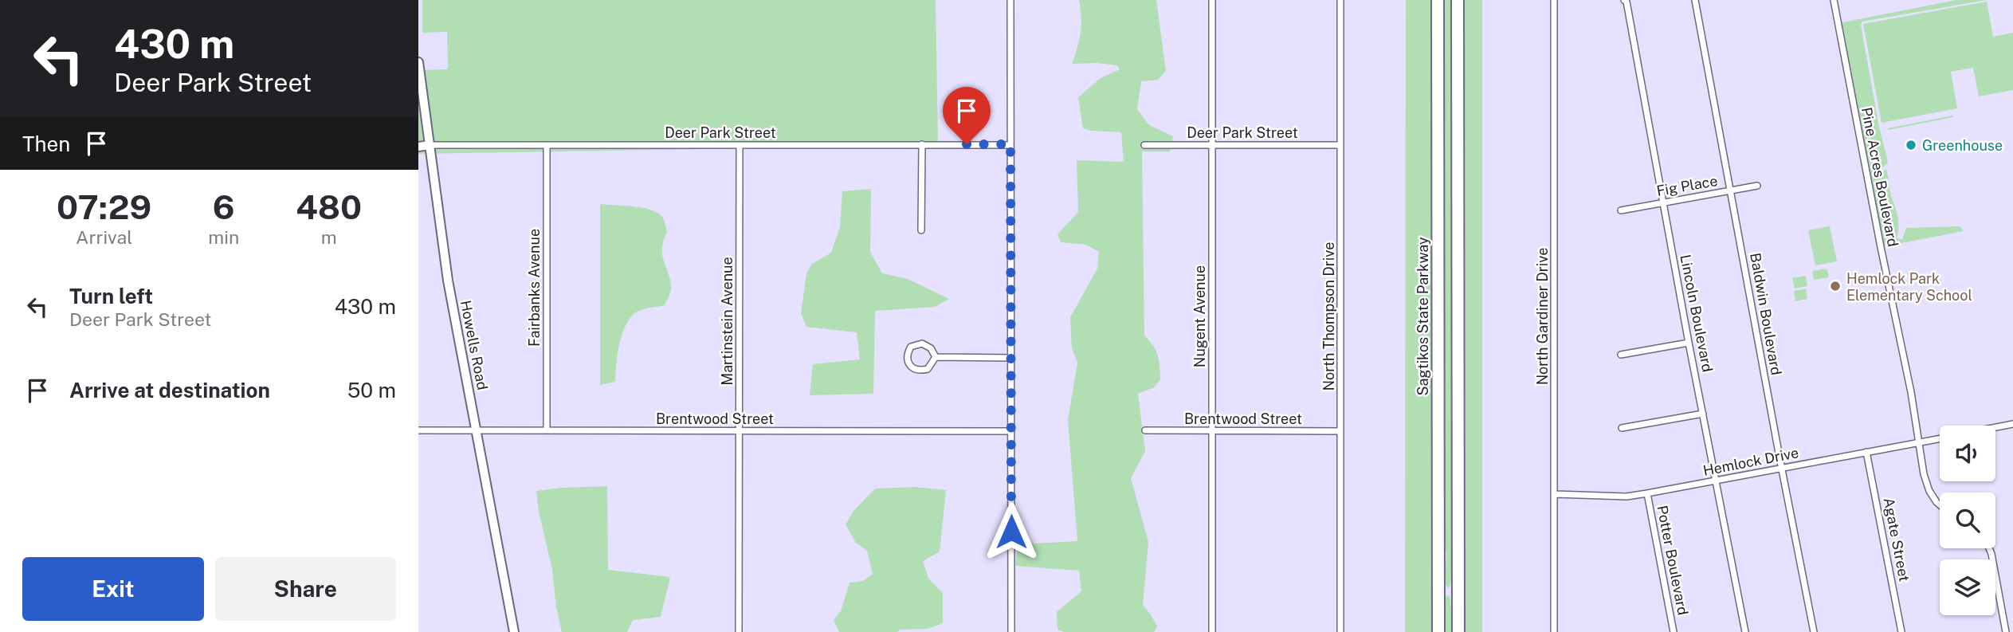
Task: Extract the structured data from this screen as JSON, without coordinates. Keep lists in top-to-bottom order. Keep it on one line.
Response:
{"streets":{"highway":["Sagtikos State Parkway"],"street":["Deer Park Street","Pine Acres Boulevard","Fig Place","Fairbanks Avenue","Lincoln Boulevard","Baldwin Boulevard","Nugent Avenue","North Thompson Drive","North Gardiner Drive","Martinstein Avenue","Howells Road","Brentwood Street","Hemlock Drive","Agate Street","Potter Boulevard"]},"crossings":[["Deer Park Street","Fairbanks Avenue"],["Deer Park Street","Nugent Avenue"],["Deer Park Street","North Thompson Drive"],["Deer Park Street","Martinstein Avenue"],["Deer Park Street","Howells Road"],["Pine Acres Boulevard","Hemlock Drive"],["Fig Place","Lincoln Boulevard"],["Fig Place","Baldwin Boulevard"],["Fairbanks Avenue","Brentwood Street"],["Lincoln Boulevard","Hemlock Drive"],["Baldwin Boulevard","Hemlock Drive"],["Nugent Avenue","Brentwood Street"],["North Thompson Drive","Brentwood Street"],["North Gardiner Drive","Hemlock Drive"],["Martinstein Avenue","Brentwood Street"],["Howells Road","Brentwood Street"],["Hemlock Drive","Agate Street"],["Hemlock Drive","Potter Boulevard"]],"places":["Greenhouse","Hemlock Park Elementary School"],"page":{"turn":["430 m","Deer Park Street"],"then":"Then","eta":["07:29","Arrival","6","min","480","m"],"list":[{"name":"Turn left","note":"Deer Park Street","value":"430 m"},{"name":"Arrive at destination","value":"50 m"}],"buttons":["Exit","Share"]}}
